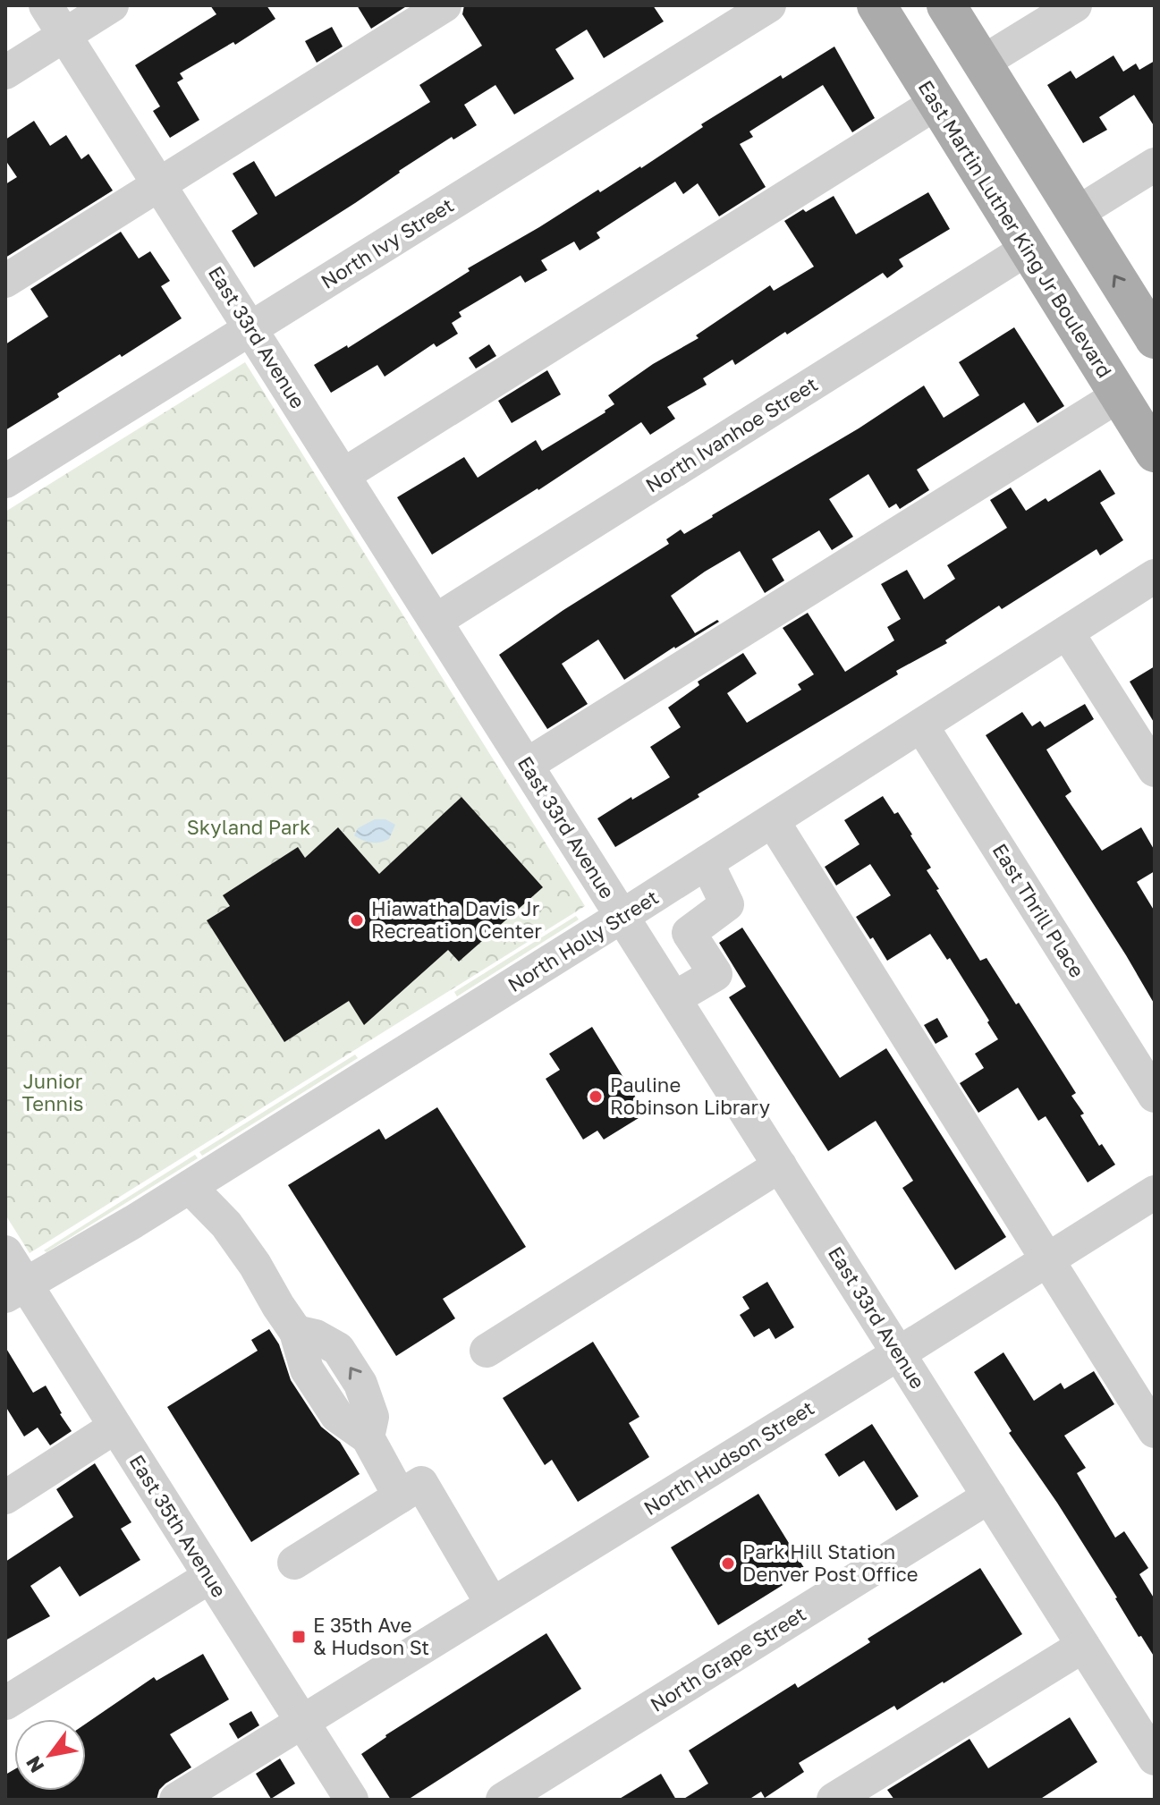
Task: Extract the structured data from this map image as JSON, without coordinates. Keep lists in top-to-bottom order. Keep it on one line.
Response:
{"streets":{"main road":["East Martin Luther King Jr Boulevard"],"street":["North Ivy Street","East 33rd Avenue","North Ivanhoe Street","East Thrill Place","North Holly Street","North Hudson Street","East 35th Avenue","North Grape Street"]},"crossings":[["East Martin Luther King Jr Boulevard","North Ivanhoe Street"],["North Ivy Street","East 33rd Avenue"],["East 33rd Avenue","North Ivanhoe Street"],["East 33rd Avenue","North Holly Street"],["East 33rd Avenue","North Hudson Street"],["East 33rd Avenue","North Grape Street"],["East Thrill Place","North Holly Street"],["North Holly Street","East 35th Avenue"],["North Hudson Street","East 35th Avenue"]],"parks":["Skyland Park","Junior Tennis"],"places":{"other":["Hiawatha Davis Jr Recreation Center","Pauline Robinson Library","Park Hill Station Denver Post Office"],"transit":["E 35th Ave & Hudson St"]},"north":"bottom left"}
